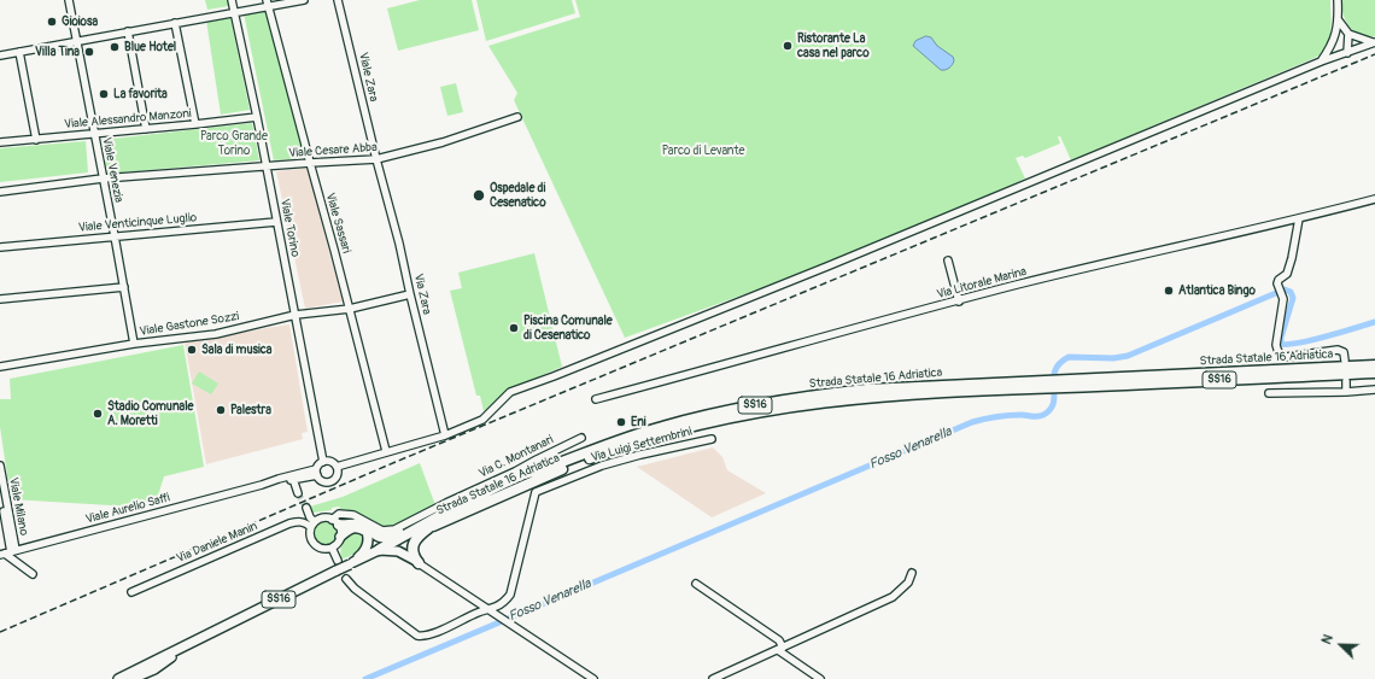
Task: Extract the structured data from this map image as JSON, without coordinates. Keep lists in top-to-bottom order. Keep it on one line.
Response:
{"streets":{"highway":["Strada Statale 16 Adriatica","SS16"],"street":["Viale Zara","Viale Alessandro Manzoni","Viale Cesare Abba","Viale Venezia","Viale Venticinque Luglio","Viale Sassari","Viale Torino","Via Litorale Marina","Via Zara","Viale Gastone Sozzi","Via Luigi Settembrini","Via C. Montanari","Viale Milano","Viale Aurelio Saffi","Via Daniele Manin"]},"crossings":[["Viale Zara","Viale Cesare Abba"],["Viale Zara","Via Zara"],["Viale Alessandro Manzoni","Viale Venezia"],["Viale Alessandro Manzoni","Viale Torino"],["Viale Cesare Abba","Viale Venezia"],["Viale Cesare Abba","Viale Sassari"],["Viale Cesare Abba","Viale Torino"],["Viale Cesare Abba","Via Zara"],["Viale Venezia","Viale Venticinque Luglio"],["Viale Venezia","Viale Gastone Sozzi"],["Viale Venticinque Luglio","Viale Torino"],["Viale Sassari","Viale Gastone Sozzi"],["Viale Torino","Viale Gastone Sozzi"],["Viale Torino","Viale Aurelio Saffi"],["Via Zara","Viale Gastone Sozzi"],["Via C. Montanari","Via Daniele Manin"],["Viale Milano","Viale Aurelio Saffi"]],"water":["Fosso Venarella"],"parks":["Parco Grande Torino","Parco di Levante"],"places":["Gioiosa","Ristorante La casa nel parco","Blue Hotel","Villa Tina","La favorita","Ospedale di Cesenatico","Atlantica Bingo","Piscina Comunale di Cesenatico","Sala di musica","Palestra","Stadio Comunale A. Moretti","Eni"],"north":"top left"}
